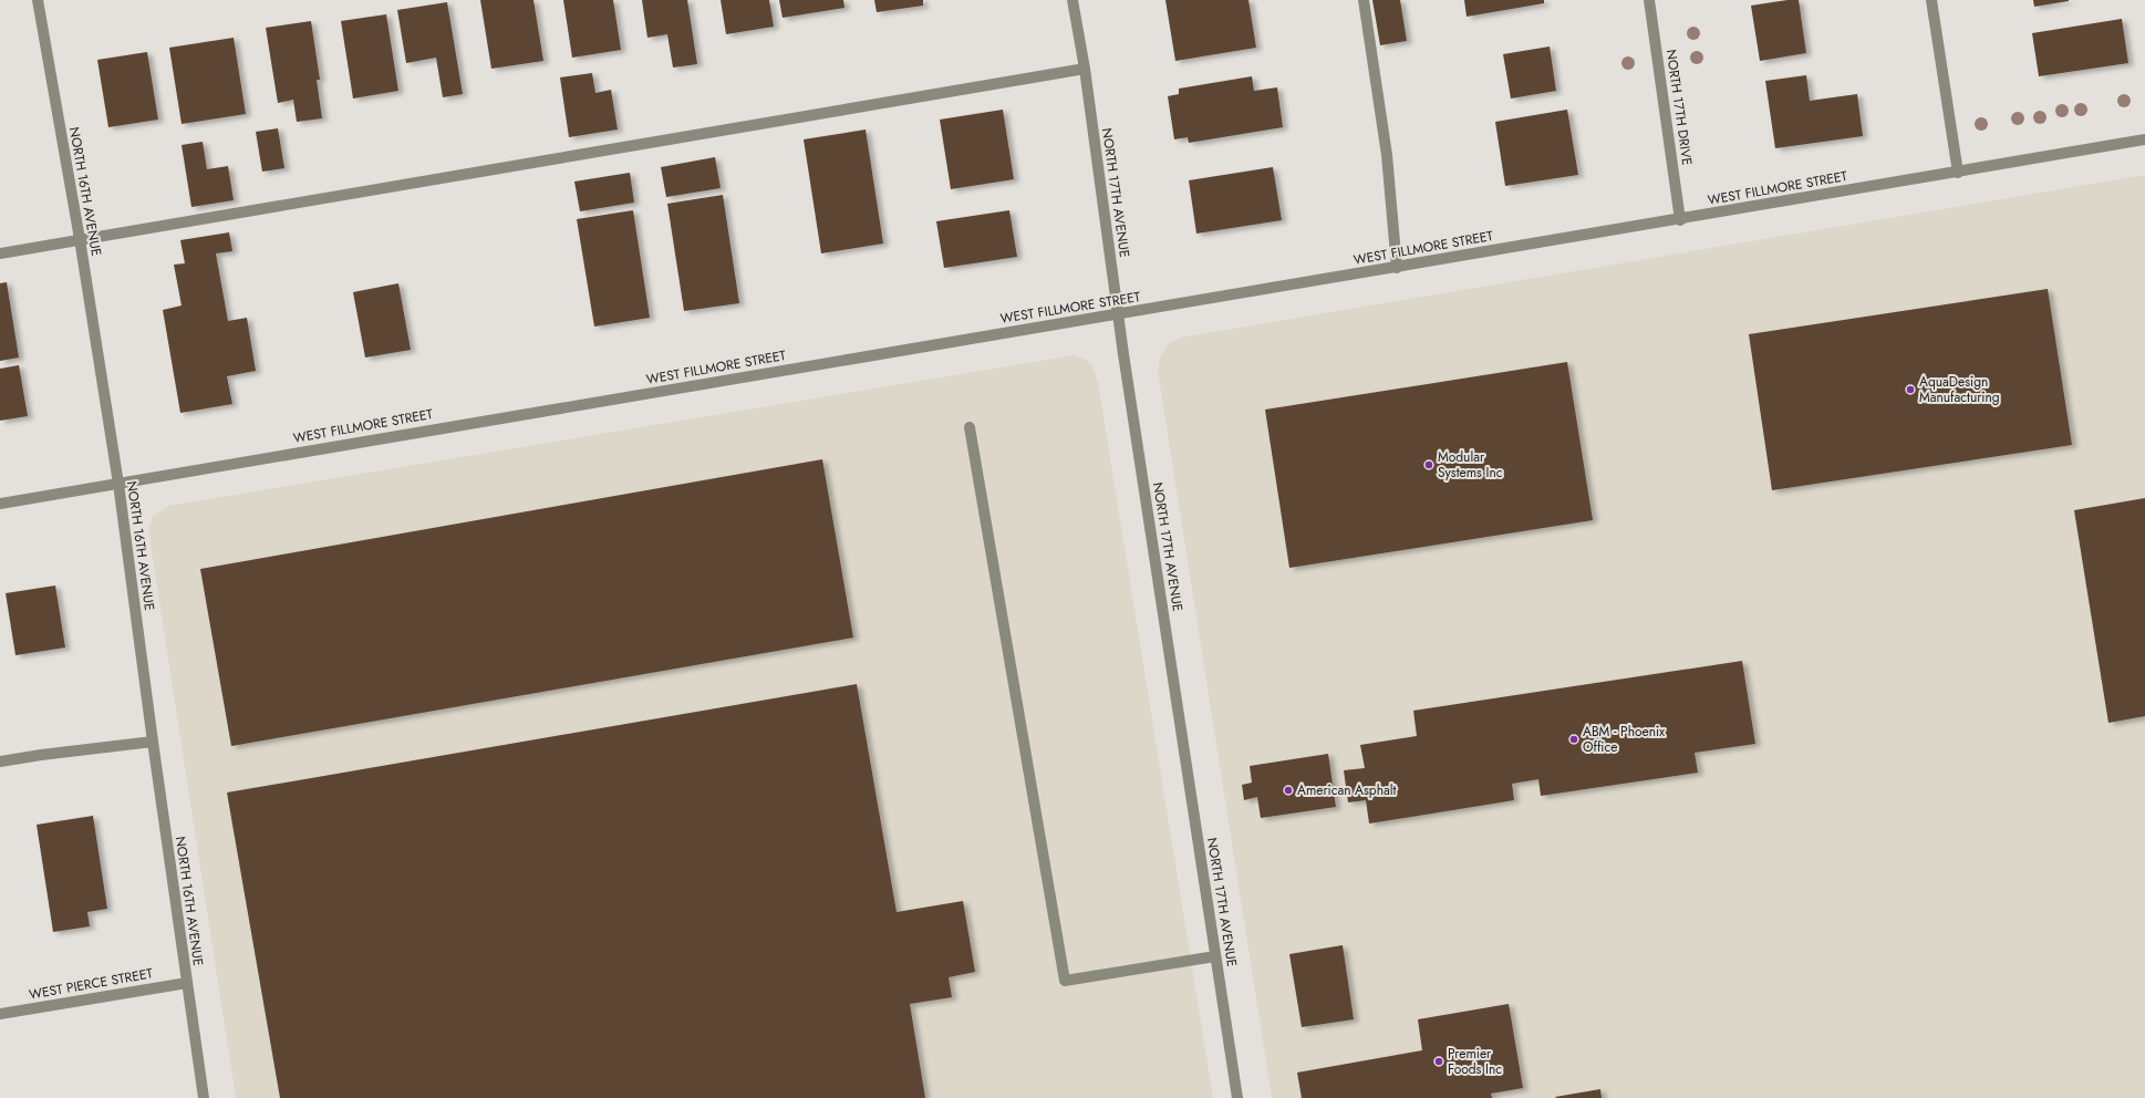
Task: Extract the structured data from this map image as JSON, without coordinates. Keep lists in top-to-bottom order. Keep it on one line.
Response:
{"streets":{"street":["NORTH 17TH DRIVE","WEST FILLMORE STREET","NORTH 16TH AVENUE","NORTH 17TH AVENUE","WEST PIERCE STREET"]},"crossings":[["NORTH 17TH DRIVE","WEST FILLMORE STREET"],["WEST FILLMORE STREET","NORTH 16TH AVENUE"],["WEST FILLMORE STREET","NORTH 17TH AVENUE"],["NORTH 16TH AVENUE","WEST PIERCE STREET"]],"places":["AquaDesign Manufacturing","Modular Systems Inc","ABM - Phoenix Office","American Asphalt","Premier Foods Inc"]}
